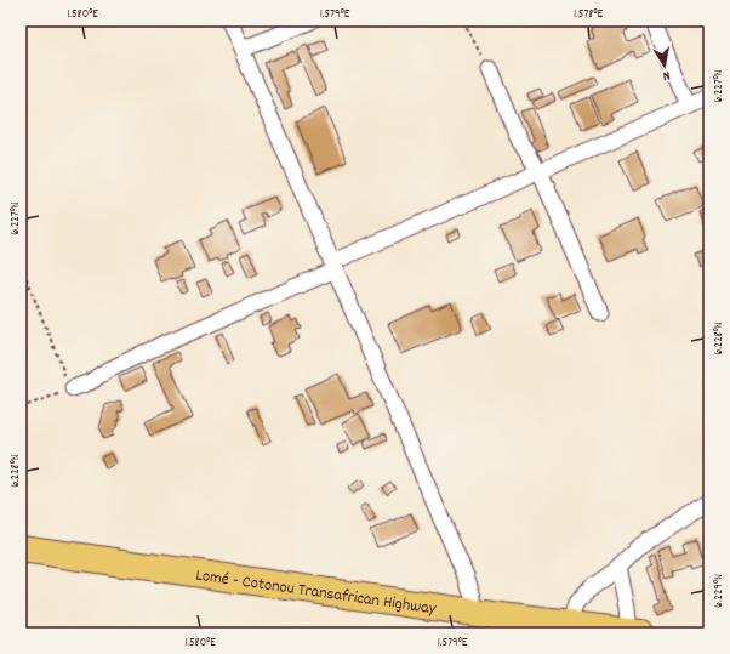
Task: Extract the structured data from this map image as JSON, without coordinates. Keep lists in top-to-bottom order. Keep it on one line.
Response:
{"streets":{"highway":["Lomé - Cotonou Transafrican Highway"]},"north":"bottom","coordinates":["1.580°E","1.579°E","1.578°E","6.227°N","6.228°N","6.229°N"]}
